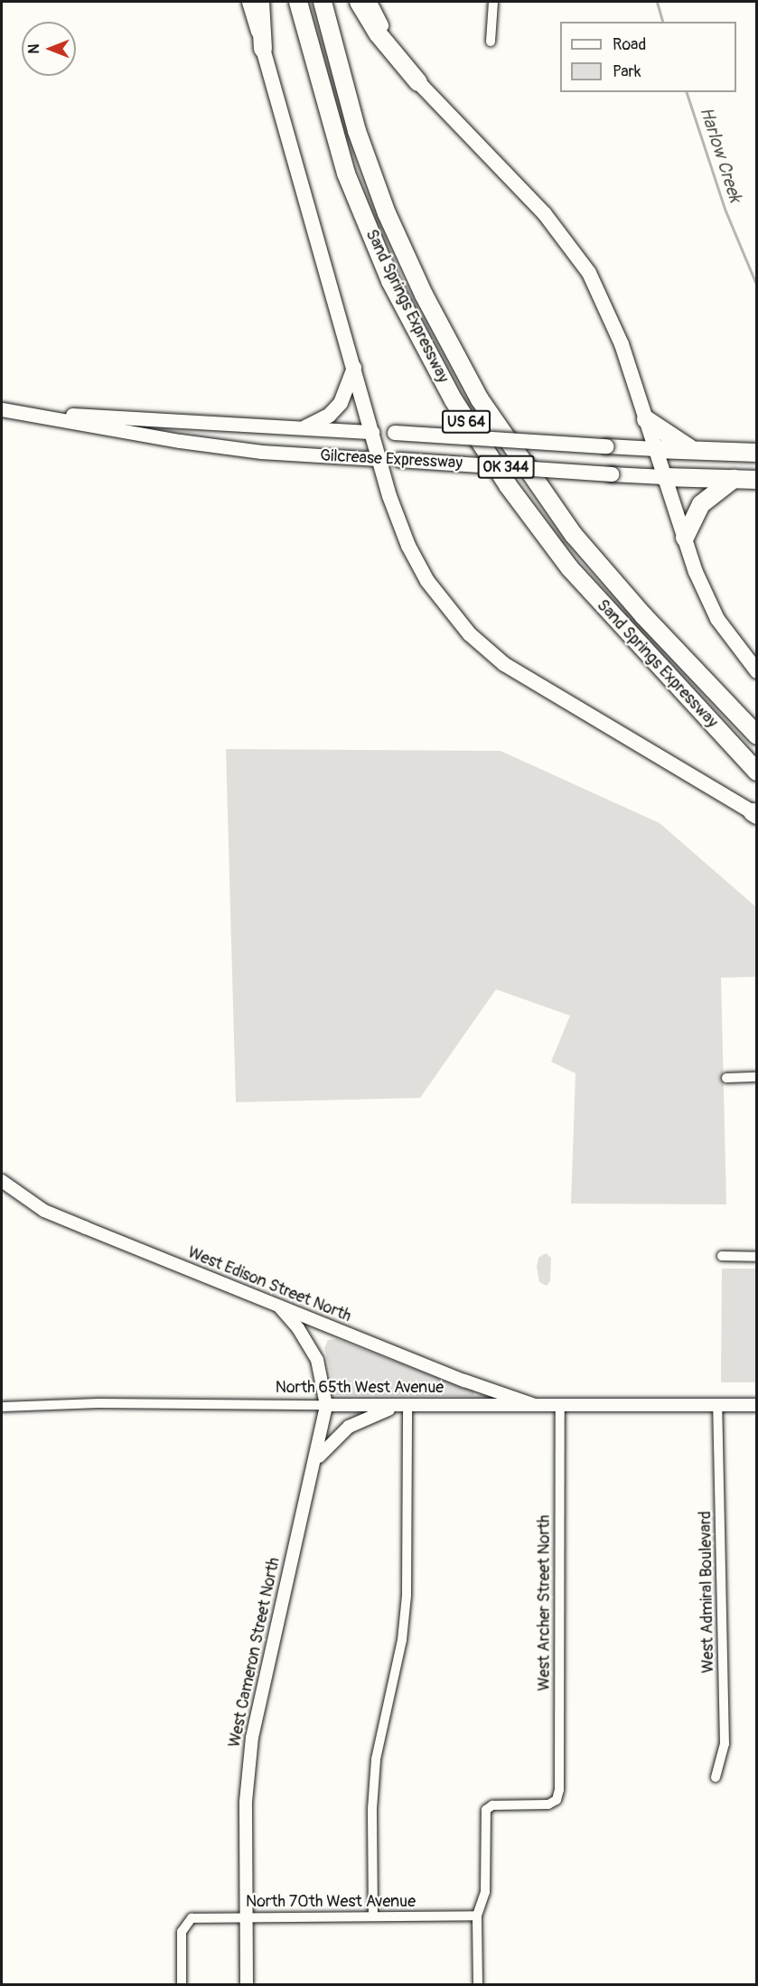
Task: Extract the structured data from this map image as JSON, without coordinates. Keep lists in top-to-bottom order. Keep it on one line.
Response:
{"streets":{"highway":["Sand Springs Expressway","US 64","Gilcrease Expressway","OK 344"],"street":["West Edison Street North","North 65th West Avenue","West Admiral Boulevard","West Archer Street North","West Cameron Street North","North 70th West Avenue"]},"crossings":[["West Edison Street North","North 65th West Avenue"],["West Edison Street North","West Cameron Street North"],["North 65th West Avenue","West Admiral Boulevard"],["North 65th West Avenue","West Archer Street North"],["North 65th West Avenue","West Cameron Street North"],["West Archer Street North","North 70th West Avenue"],["West Cameron Street North","North 70th West Avenue"]],"water":["Harlow Creek"],"legend":["Road","Park"],"north":"left"}
